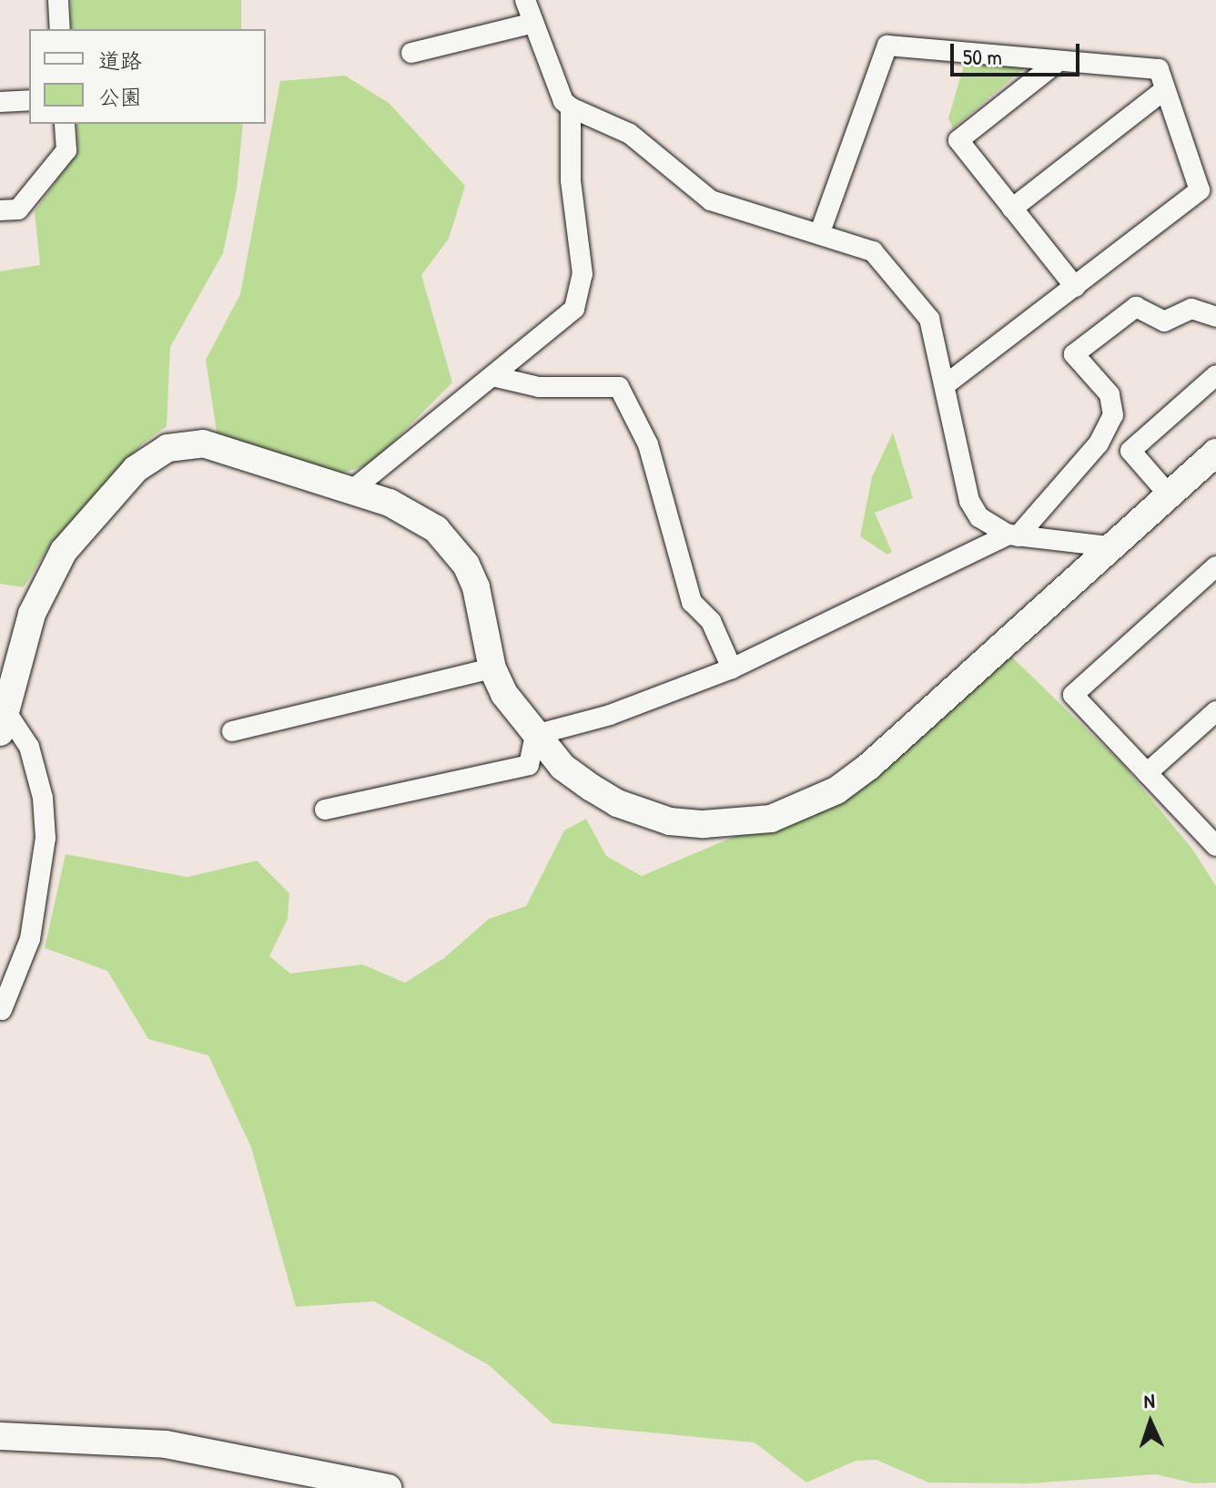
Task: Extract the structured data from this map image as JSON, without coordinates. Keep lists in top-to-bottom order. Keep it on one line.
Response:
{"legend":["道路","公園"],"scale_bar":"50 m","north":"top"}
